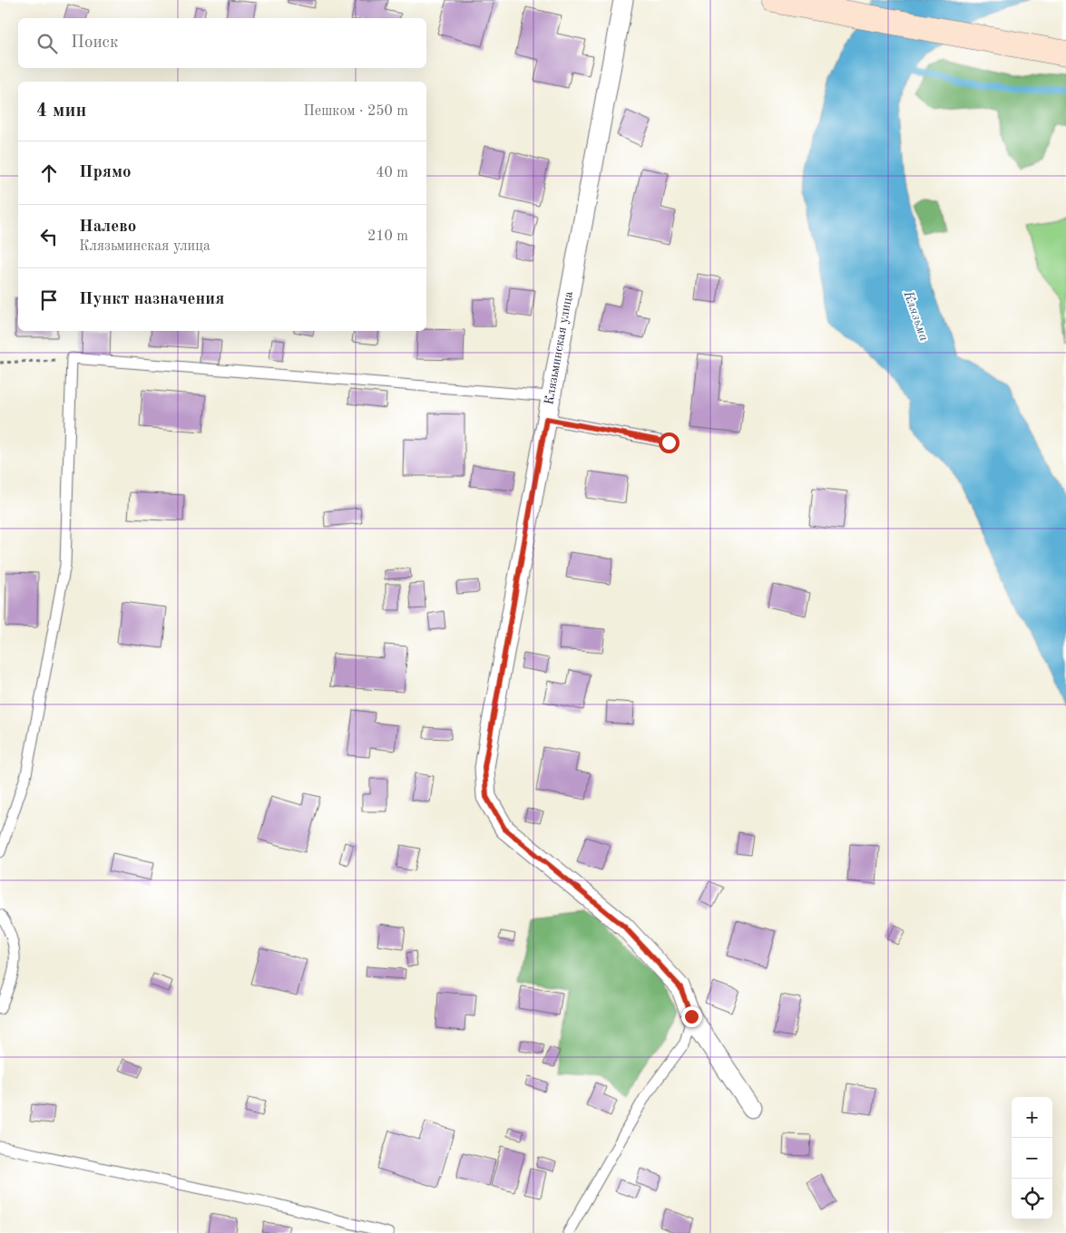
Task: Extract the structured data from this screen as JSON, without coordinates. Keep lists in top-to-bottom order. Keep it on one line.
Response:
{"streets":{"street":["Клязьминская улица"]},"water":["Клязьма"],"page":{"search":"Поиск","heading":["4 мин","Пешком · 250 m"],"list":[["Прямо","40 m"],["Налево","Клязьминская улица","210 m"],"Пункт назначения"],"map_buttons":["+","−"]}}
